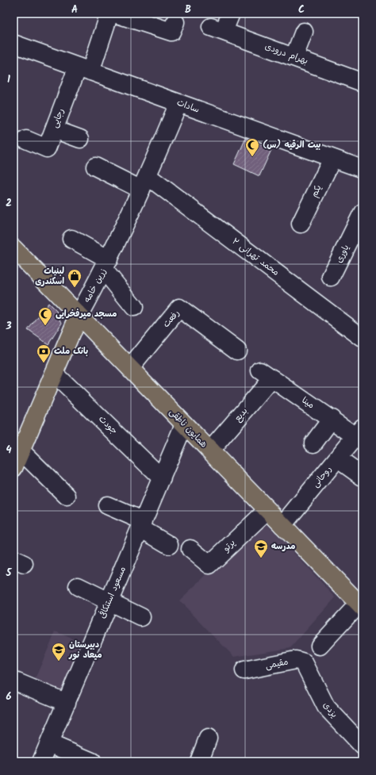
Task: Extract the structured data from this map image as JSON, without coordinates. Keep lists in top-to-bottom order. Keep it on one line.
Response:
{"streets":{"main road":["زرین خامه","همایون ناطقی"],"street":["بهرام درودی","سادات","رجایی","یکم","یاوری","محمد تهرانی ۲","رفعت","مینا","بدیع","جودت","روحانی","پرتو","مسعود استنکافی","مقیمی","یزدی"]},"crossings":[["سادات","رجایی"],["سادات","یکم"],["سادات","زرین خامه"],["محمد تهرانی ۲","زرین خامه"],["زرین خامه","جودت"],["زرین خامه","همایون ناطقی"],["رفعت","همایون ناطقی"],["مینا","بدیع"],["مینا","روحانی"],["بدیع","همایون ناطقی"],["جودت","مسعود استنکافی"],["همایون ناطقی","روحانی"],["همایون ناطقی","پرتو"],["همایون ناطقی","مسعود استنکافی"],["مقیمی","یزدی"]],"places":{"mosque":["بیت الرقیه (س)","مسجد میرفخرایی"],"shop":["لبنیات اسکندری"],"bank":["بانک ملت"],"school or university":["مدرسه","دبیرستان میعاد نور"]},"grid":{"columns":["A","B","C"],"rows":["1","2","3","4","5","6"]}}
